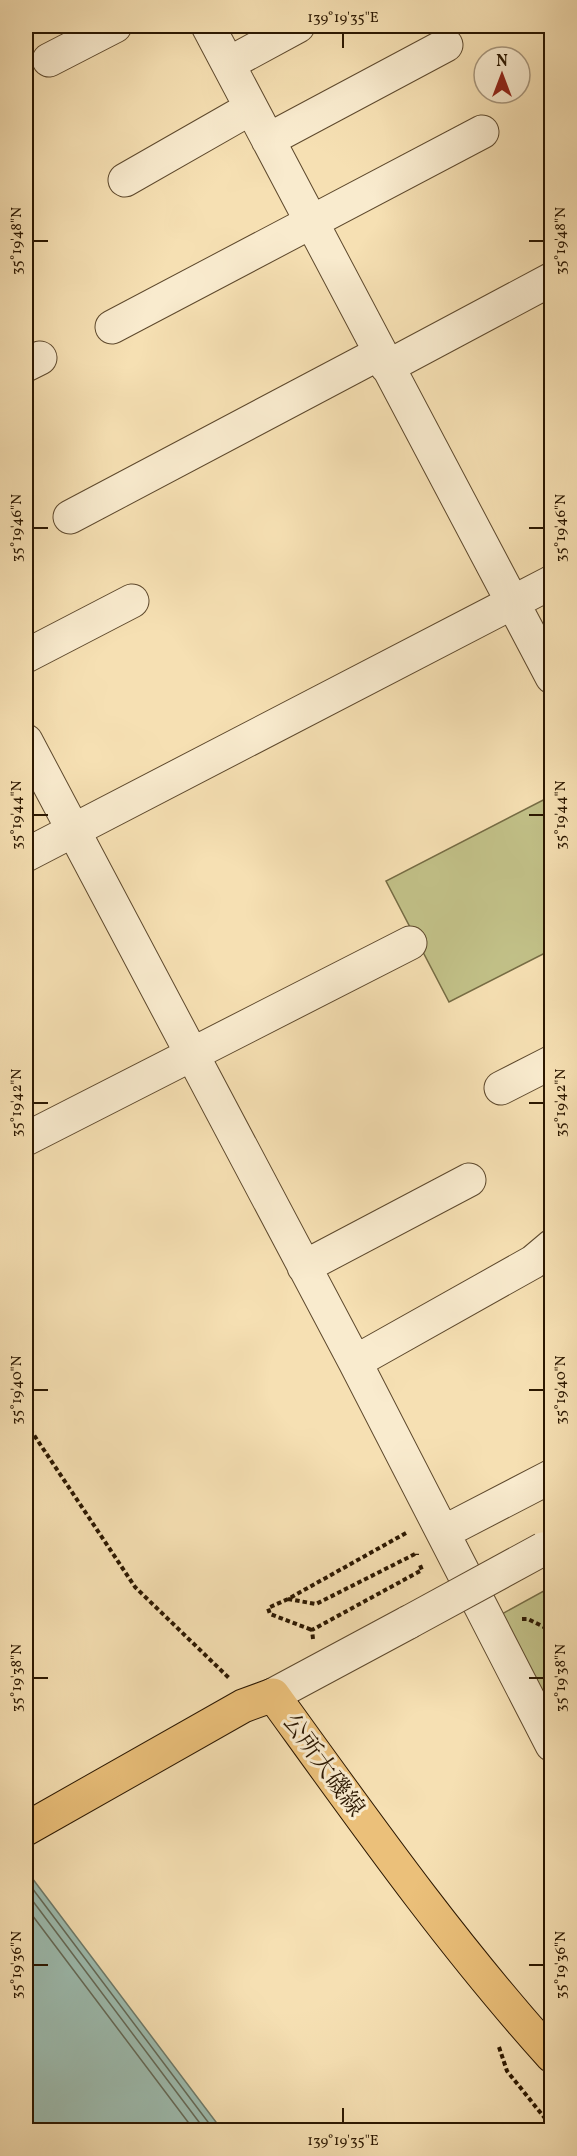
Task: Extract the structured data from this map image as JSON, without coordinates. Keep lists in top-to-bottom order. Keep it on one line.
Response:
{"streets":{"main road":["公所大磯線"]},"north":"top","coordinates":["139°19'35\"E","35°19'48\"N","35°19'46\"N","35°19'44\"N","35°19'42\"N","35°19'40\"N","35°19'38\"N","35°19'36\"N"]}
